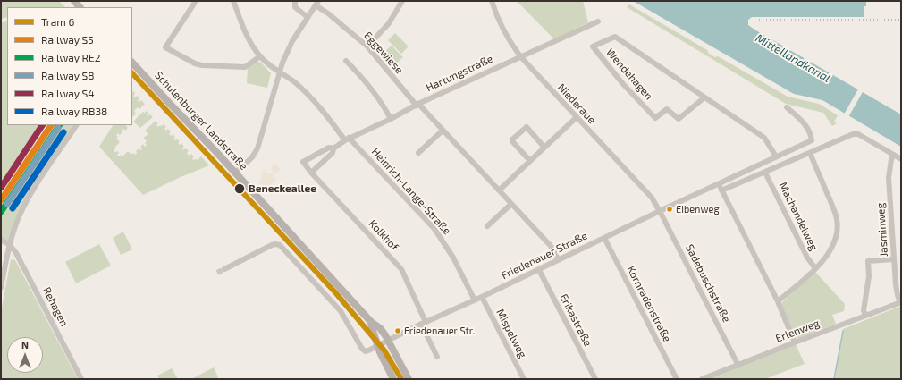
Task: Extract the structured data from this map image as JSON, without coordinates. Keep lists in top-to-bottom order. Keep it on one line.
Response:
{"streets":{"main road":["Schulenburger Landstraße"],"street":["Eggewiese","Hartungstraße","Wendehagen","Niederaue","Heinrich-Lange-Straße","Machandelweg","Jasminweg","Kolkhof","Friedenauer Straße","Sadebuschstraße","Kornradenstraße","Rehagen","Erikastraße","Erlenweg","Mispelweg"]},"crossings":[["Eggewiese","Hartungstraße"],["Eggewiese","Friedenauer Straße"],["Hartungstraße","Niederaue"],["Hartungstraße","Heinrich-Lange-Straße"],["Hartungstraße","Kolkhof"],["Wendehagen","Friedenauer Straße"],["Niederaue","Friedenauer Straße"],["Niederaue","Sadebuschstraße"],["Schulenburger Landstraße","Friedenauer Straße"],["Heinrich-Lange-Straße","Friedenauer Straße"],["Jasminweg","Erlenweg"],["Kolkhof","Friedenauer Straße"],["Friedenauer Straße","Sadebuschstraße"],["Friedenauer Straße","Kornradenstraße"],["Friedenauer Straße","Erikastraße"],["Friedenauer Straße","Mispelweg"],["Sadebuschstraße","Erlenweg"]],"water":["Mittellandkanal"],"places":["Beneckeallee","Eibenweg","Friedenauer Str."],"lines":["tram line 6","rail line S5","rail line RE2","rail line S4","rail line S8","rail line RB38"],"legend":["Tram 6","Railway S5","Railway RE2","Railway S8","Railway S4","Railway RB38"],"north":"top"}
